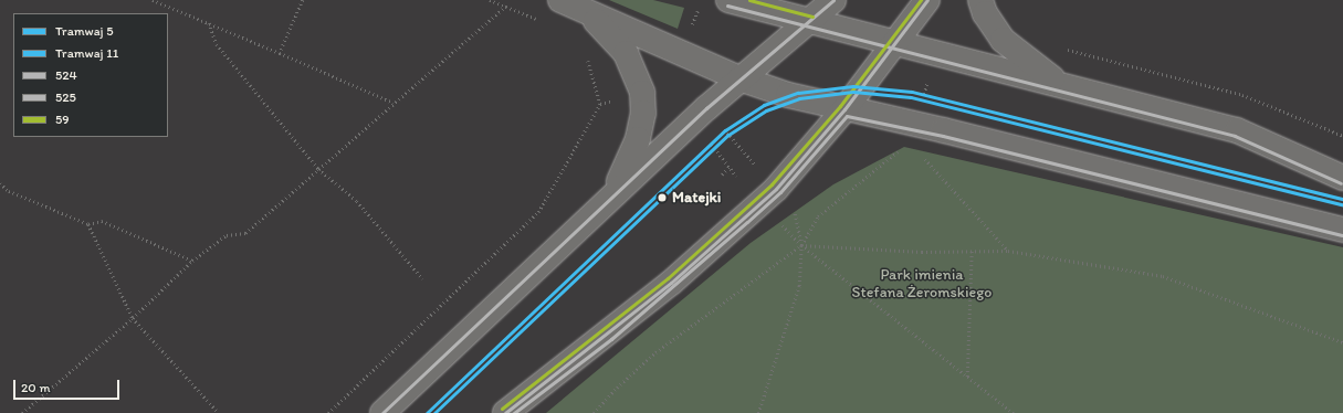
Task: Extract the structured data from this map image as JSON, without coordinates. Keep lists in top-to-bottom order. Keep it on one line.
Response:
{"parks":["Park imienia Stefana Żeromskiego"],"places":["Matejki"],"lines":["transit line 524","transit line 59","transit line 525","tram line 5","tram line 11"],"legend":["Tramwaj 5","Tramwaj 11","524","525","59"],"scale_bar":"20 m"}
